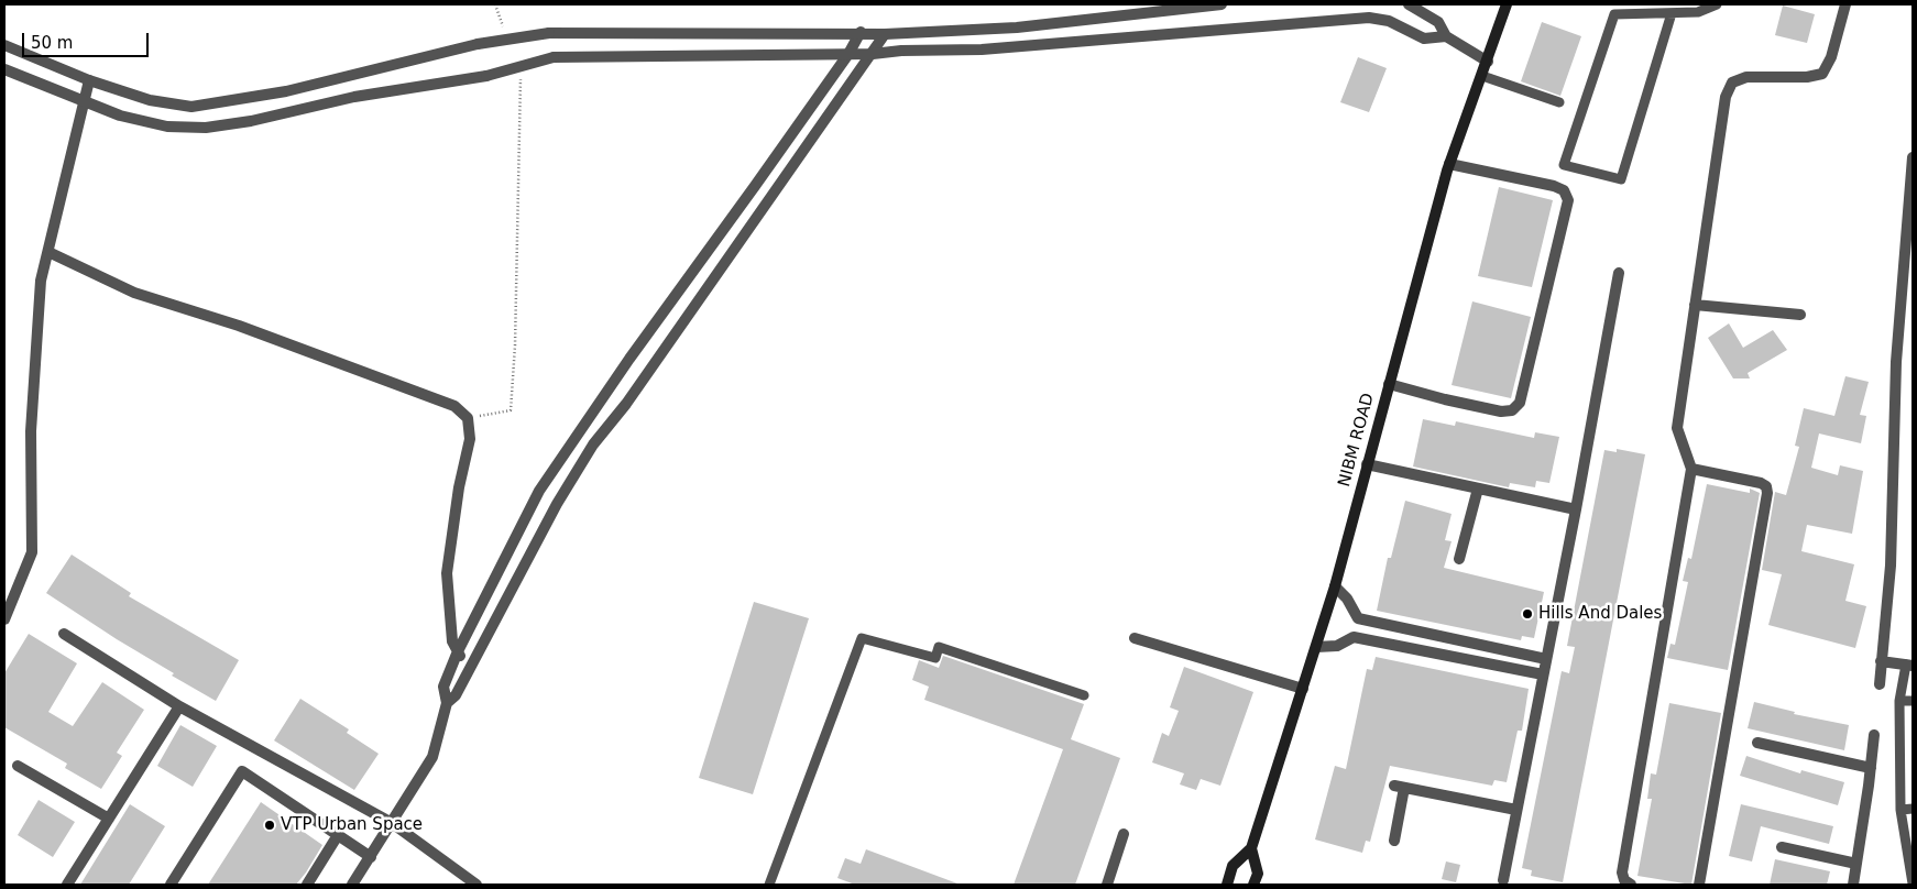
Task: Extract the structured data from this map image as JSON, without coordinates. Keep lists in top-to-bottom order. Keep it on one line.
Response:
{"streets":{"main road":["NIBM ROAD"]},"places":["Hills And Dales","VTP Urban Space"],"scale_bar":"50 m"}
